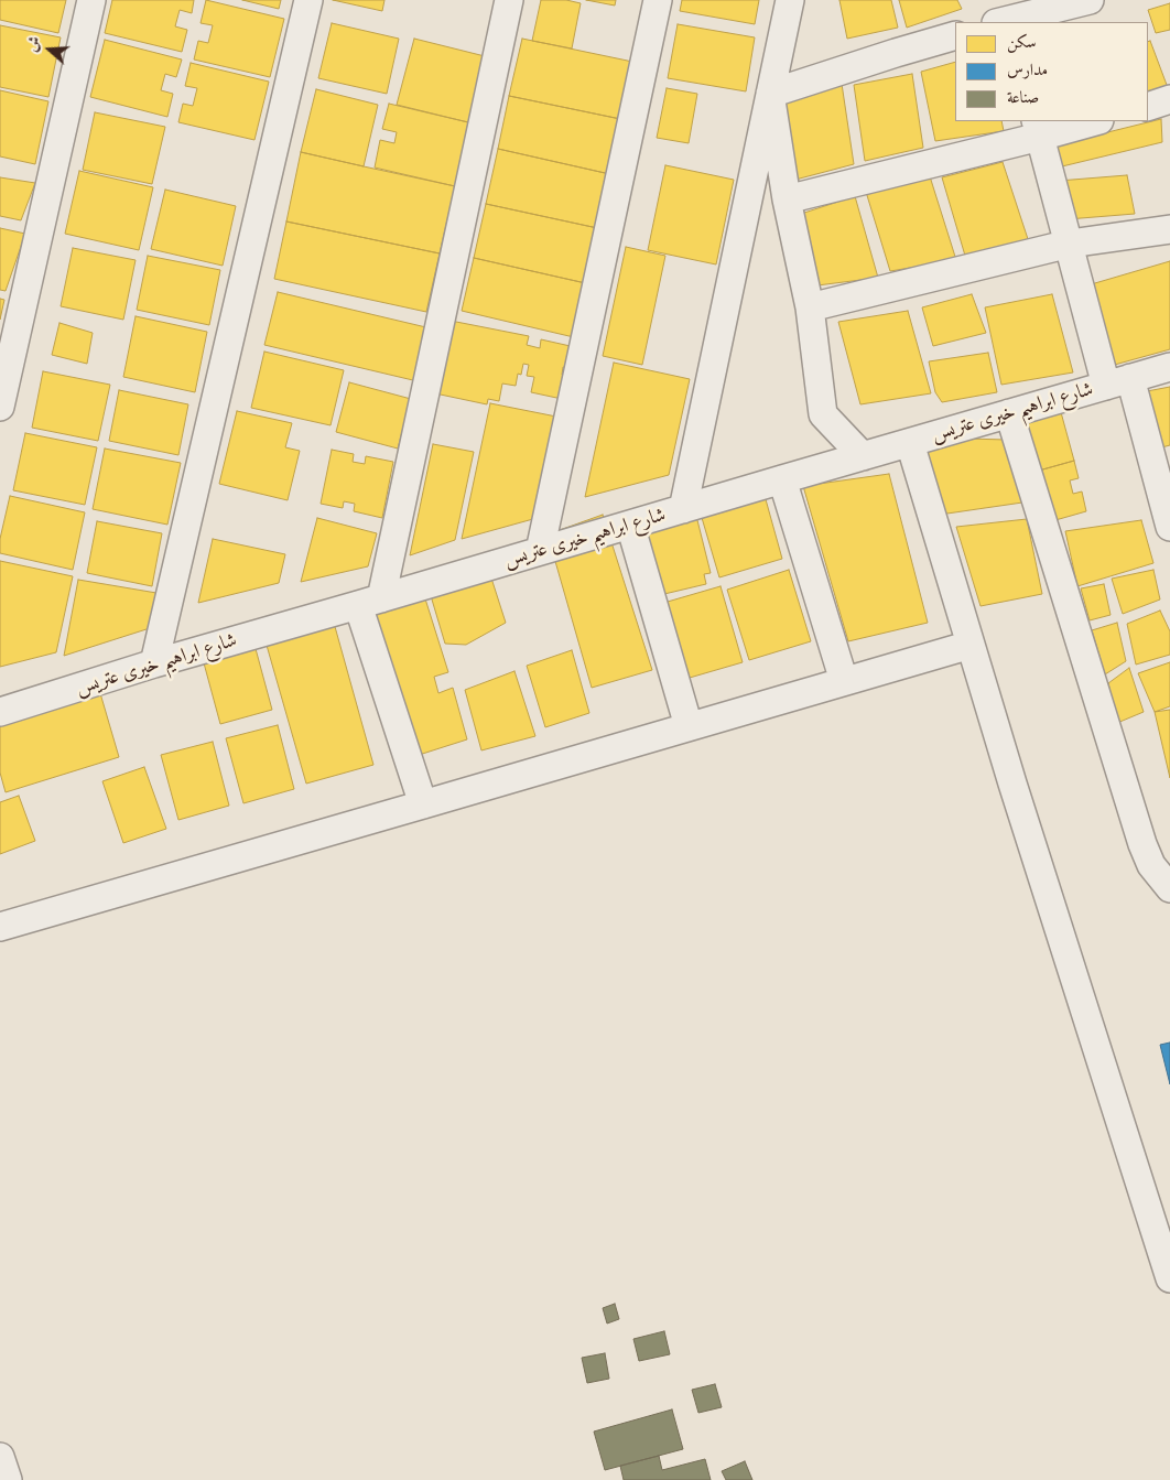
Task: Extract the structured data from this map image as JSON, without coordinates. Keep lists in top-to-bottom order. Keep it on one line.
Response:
{"streets":{"street":["شارع ابراهيم خيرى عتريس"]},"legend":["سكن","مدارس","صناعة"],"north":"left"}
